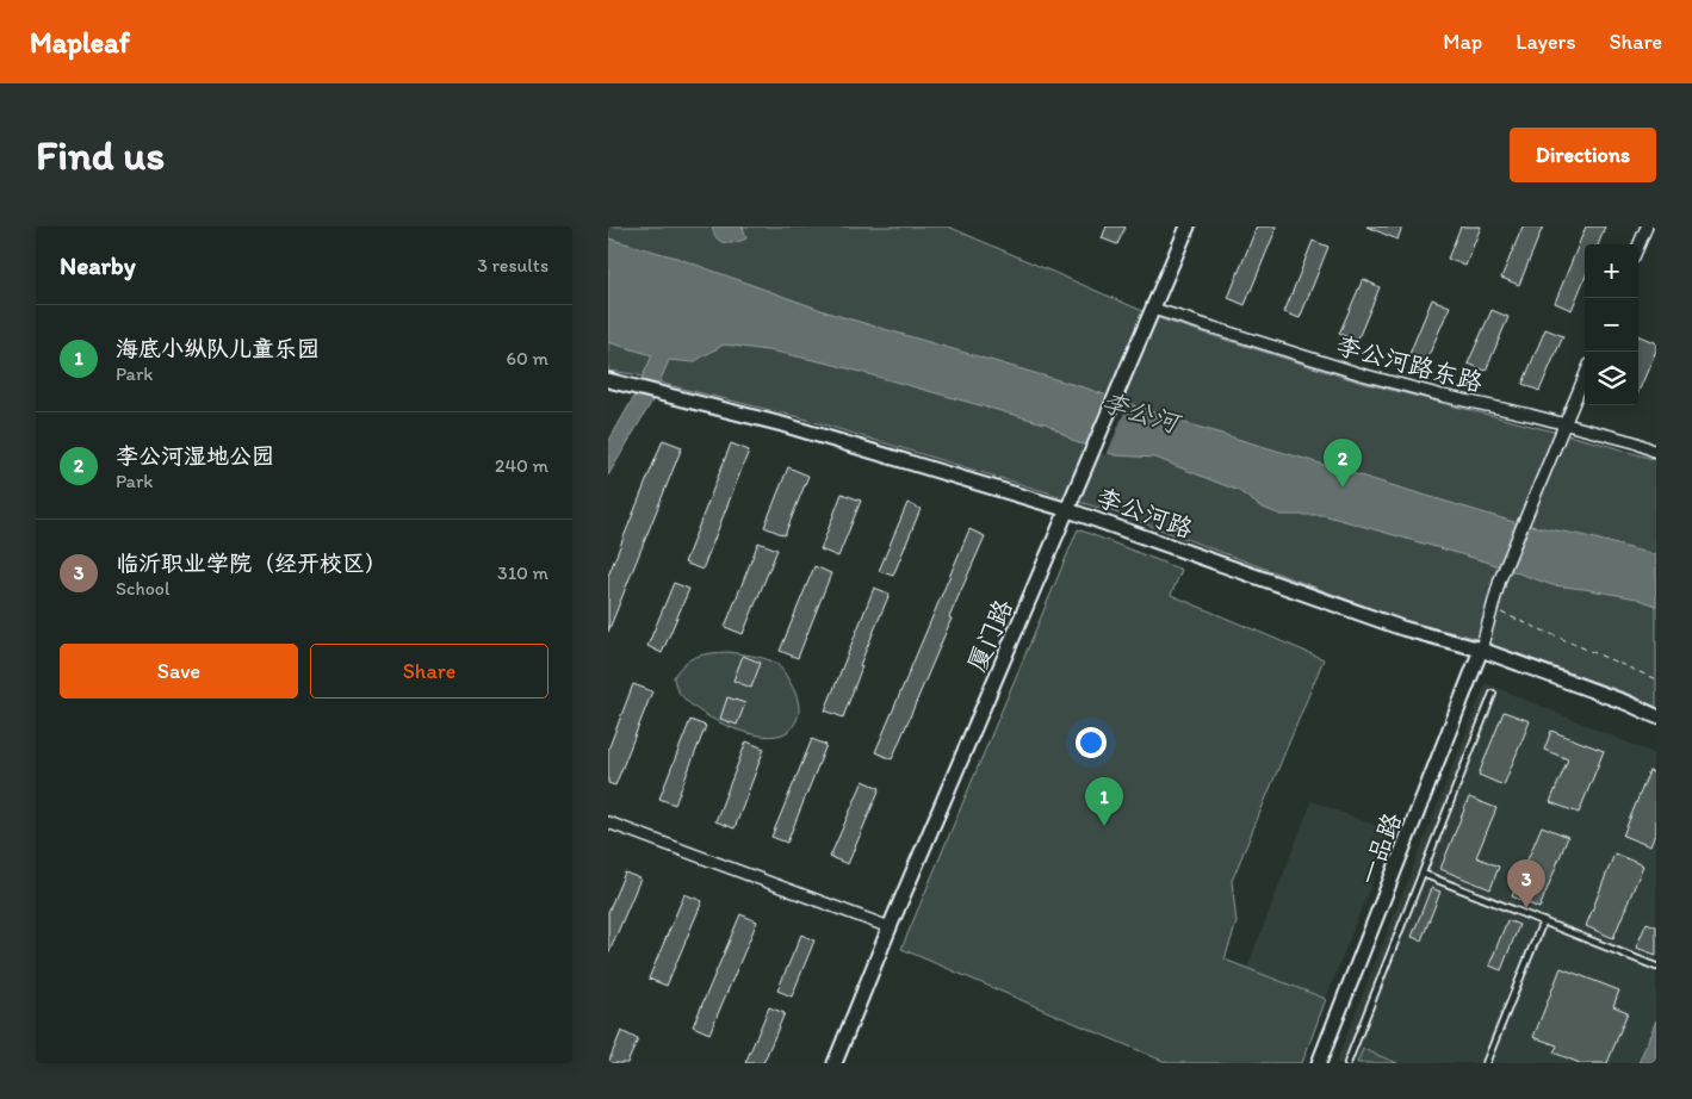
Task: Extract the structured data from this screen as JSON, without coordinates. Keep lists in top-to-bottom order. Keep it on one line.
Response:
{"streets":{"street":["李公河路东路","李公河路","厦门路","一品路"]},"crossings":[["李公河路东路","厦门路"],["李公河路","厦门路"],["李公河路","一品路"]],"water":["李公河"],"page":{"header":"Mapleaf","nav":["Map","Layers","Share"],"buttons":["Directions",["Save","Share"]],"title":"Find us","heading":["Nearby","3 results"],"map_buttons":["+","−"],"list":[{"mark":"1","name":"海底小纵队儿童乐园","note":"Park","value":"60 m"},{"mark":"2","name":"李公河湿地公园","note":"Park","value":"240 m"},{"mark":"3","name":"临沂职业学院（经开校区）","note":"School","value":"310 m"}],"pins":["2","1","3"]}}
